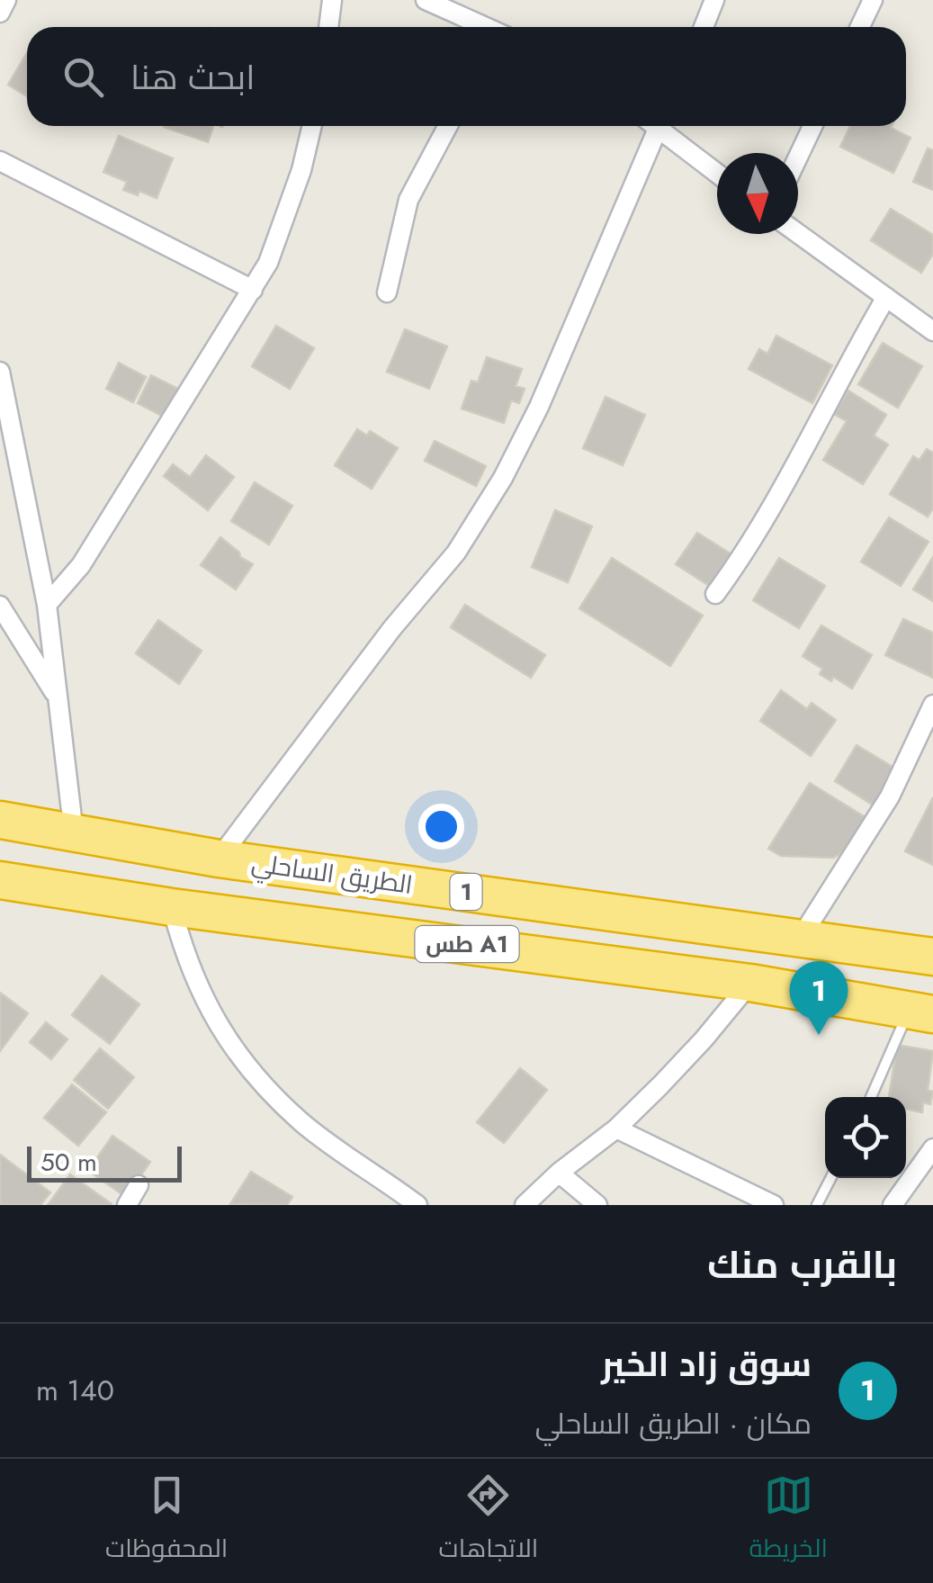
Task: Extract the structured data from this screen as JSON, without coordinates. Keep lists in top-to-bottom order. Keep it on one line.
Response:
{"streets":{"highway":["الطريق الساحلي","1","طس A1"]},"scale_bar":"50 m","north":"bottom","page":{"search":"ابحث هنا","pins":"1","scale":"50 m","heading":"بالقرب منك","list":[{"mark":"1","name":"سوق زاد الخير","note":"مكان · الطريق الساحلي","value":"140 m"}],"nav":["الخريطة","الاتجاهات","المحفوظات"]}}
